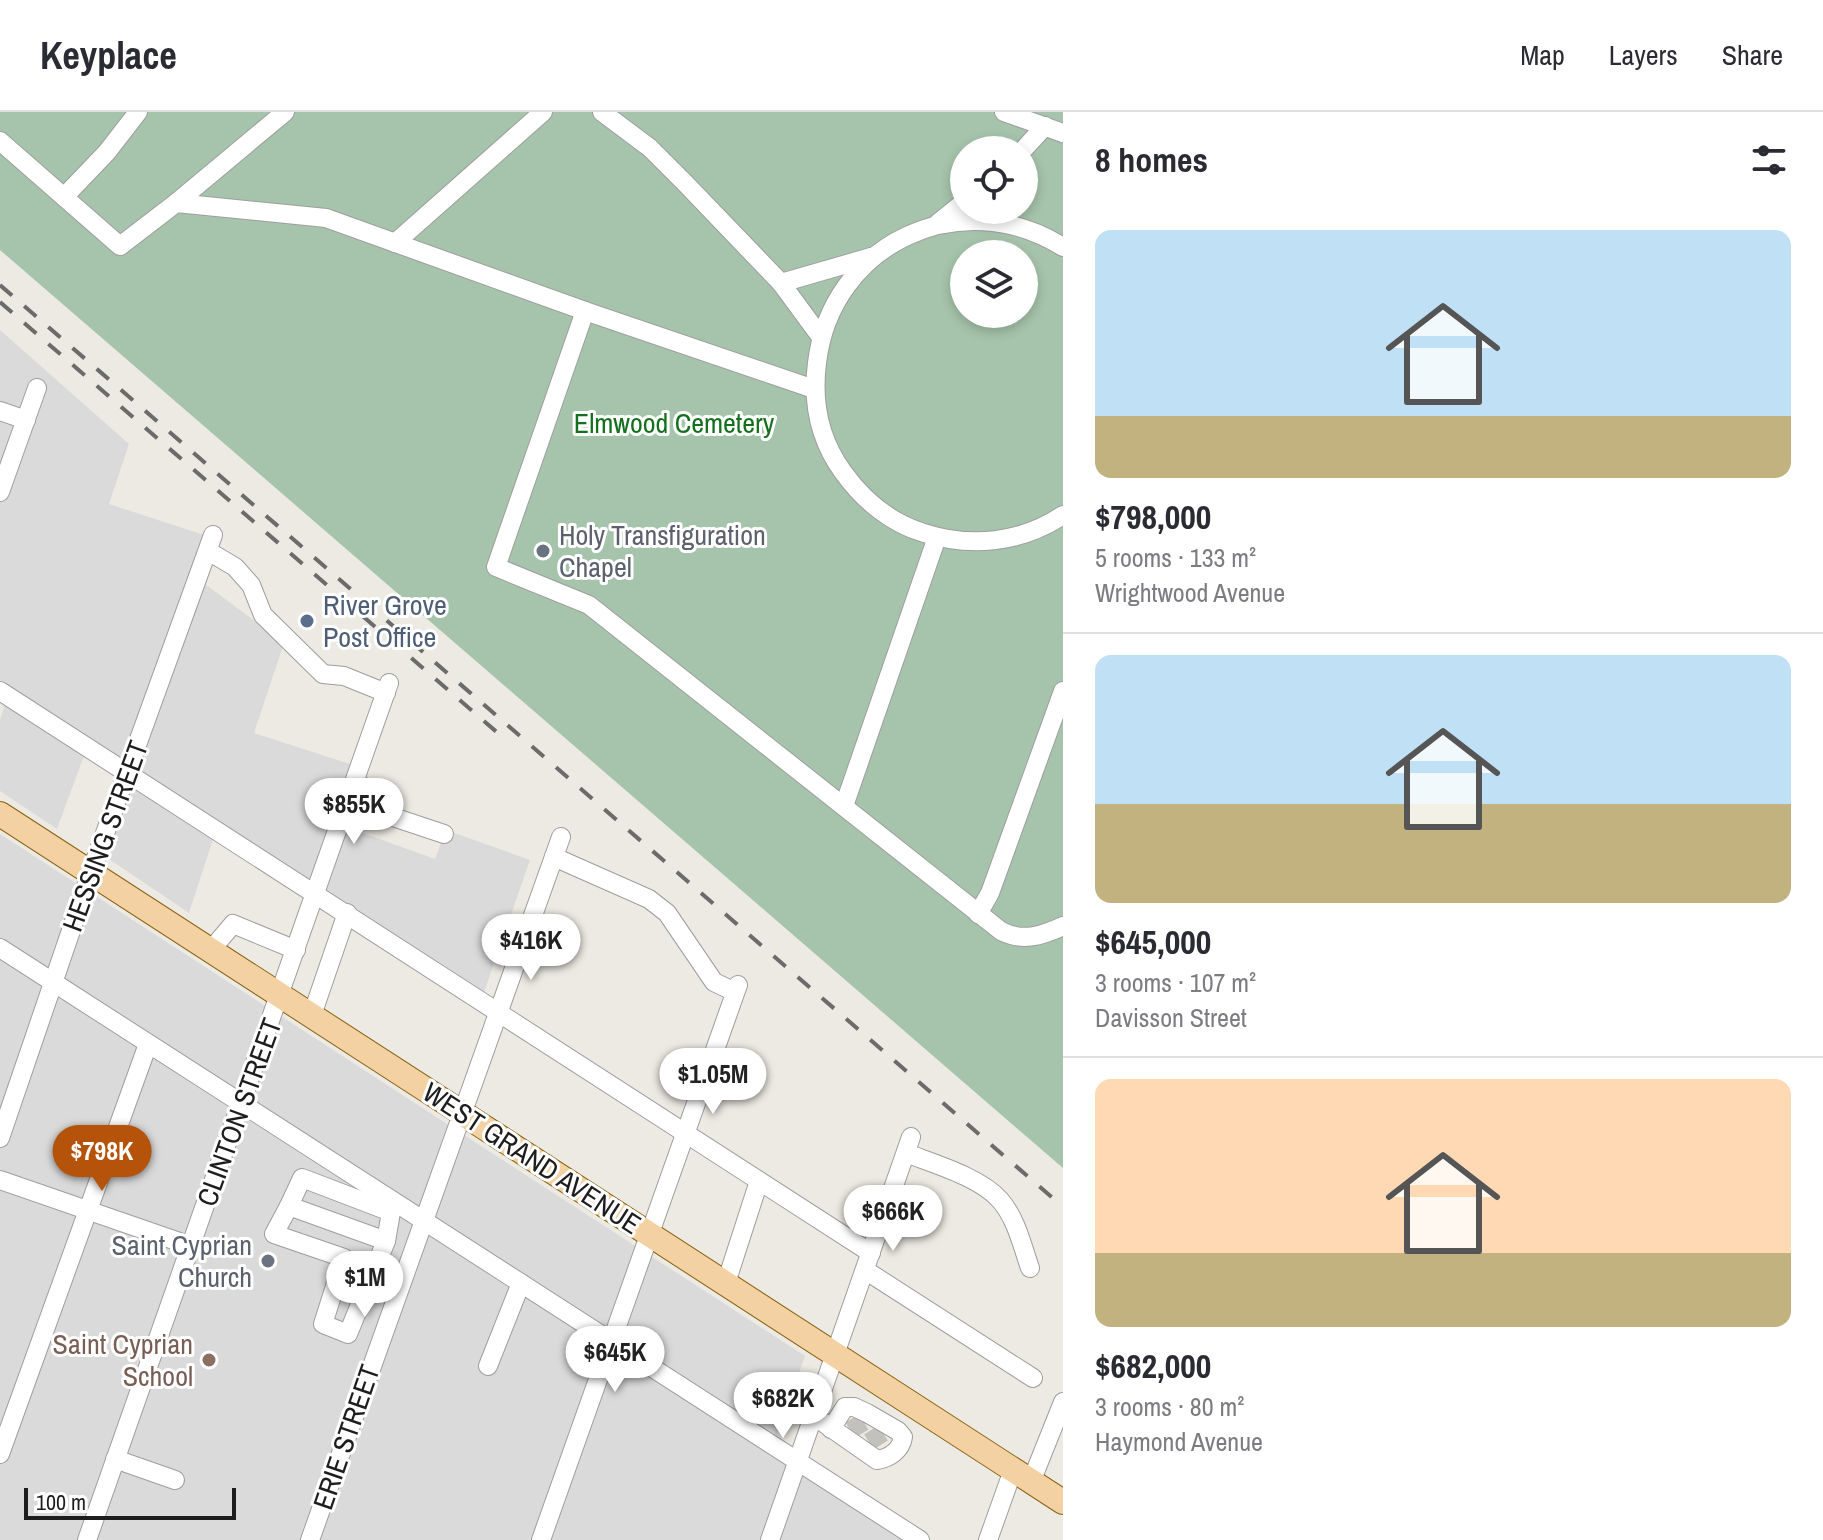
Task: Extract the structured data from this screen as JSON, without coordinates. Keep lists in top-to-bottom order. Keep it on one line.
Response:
{"streets":{"main road":["WEST GRAND AVENUE"],"street":["HESSING STREET","CLINTON STREET","ERIE STREET"]},"crossings":[["HESSING STREET","CLINTON STREET"],["HESSING STREET","WEST GRAND AVENUE"],["CLINTON STREET","WEST GRAND AVENUE"],["WEST GRAND AVENUE","ERIE STREET"]],"parks":["Elmwood Cemetery"],"places":["Holy Transfiguration Chapel","River Grove Post Office","Saint Cyprian Church","Saint Cyprian School"],"scale_bar":"100 m","page":{"header":"Keyplace","nav":["Map","Layers","Share"],"heading":"8 homes","list":[{"name":"$798,000","note":"5 rooms · 133 m² · Wrightwood Avenue"},{"name":"$645,000","note":"3 rooms · 107 m² · Davisson Street"},{"name":"$682,000","note":"3 rooms · 80 m² · Haymond Avenue"}],"price":["$855K","$416K","$1.05M","$798K","$666K","$1M","$645K","$682K"],"scale":"100 m"}}
